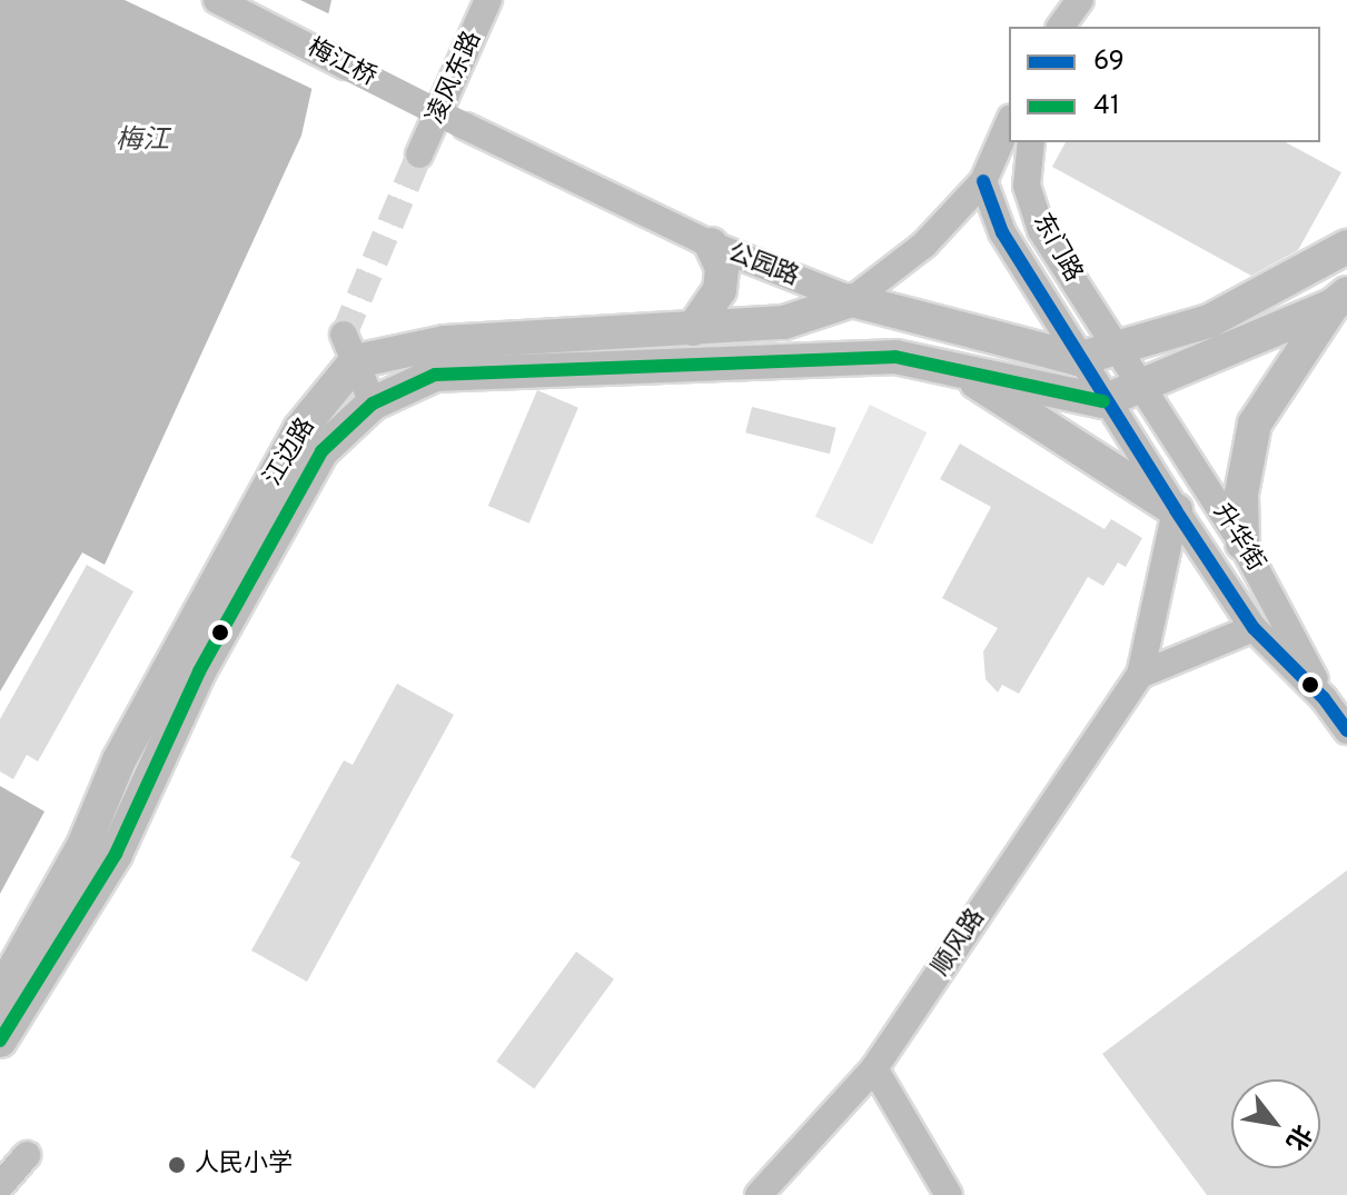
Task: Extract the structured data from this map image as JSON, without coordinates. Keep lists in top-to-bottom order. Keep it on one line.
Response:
{"streets":{"main road":["公园路","江边路"],"street":["梅江桥","凌风东路","东门路","升华街","顺风路"]},"crossings":[["梅江桥","公园路"],["东门路","公园路"],["东门路","江边路"],["东门路","升华街"],["江边路","升华街"],["升华街","顺风路"]],"water":["梅江"],"places":["人民小学"],"lines":["transit line 69","transit line 41"],"legend":["69","41"],"north":"bottom right"}
